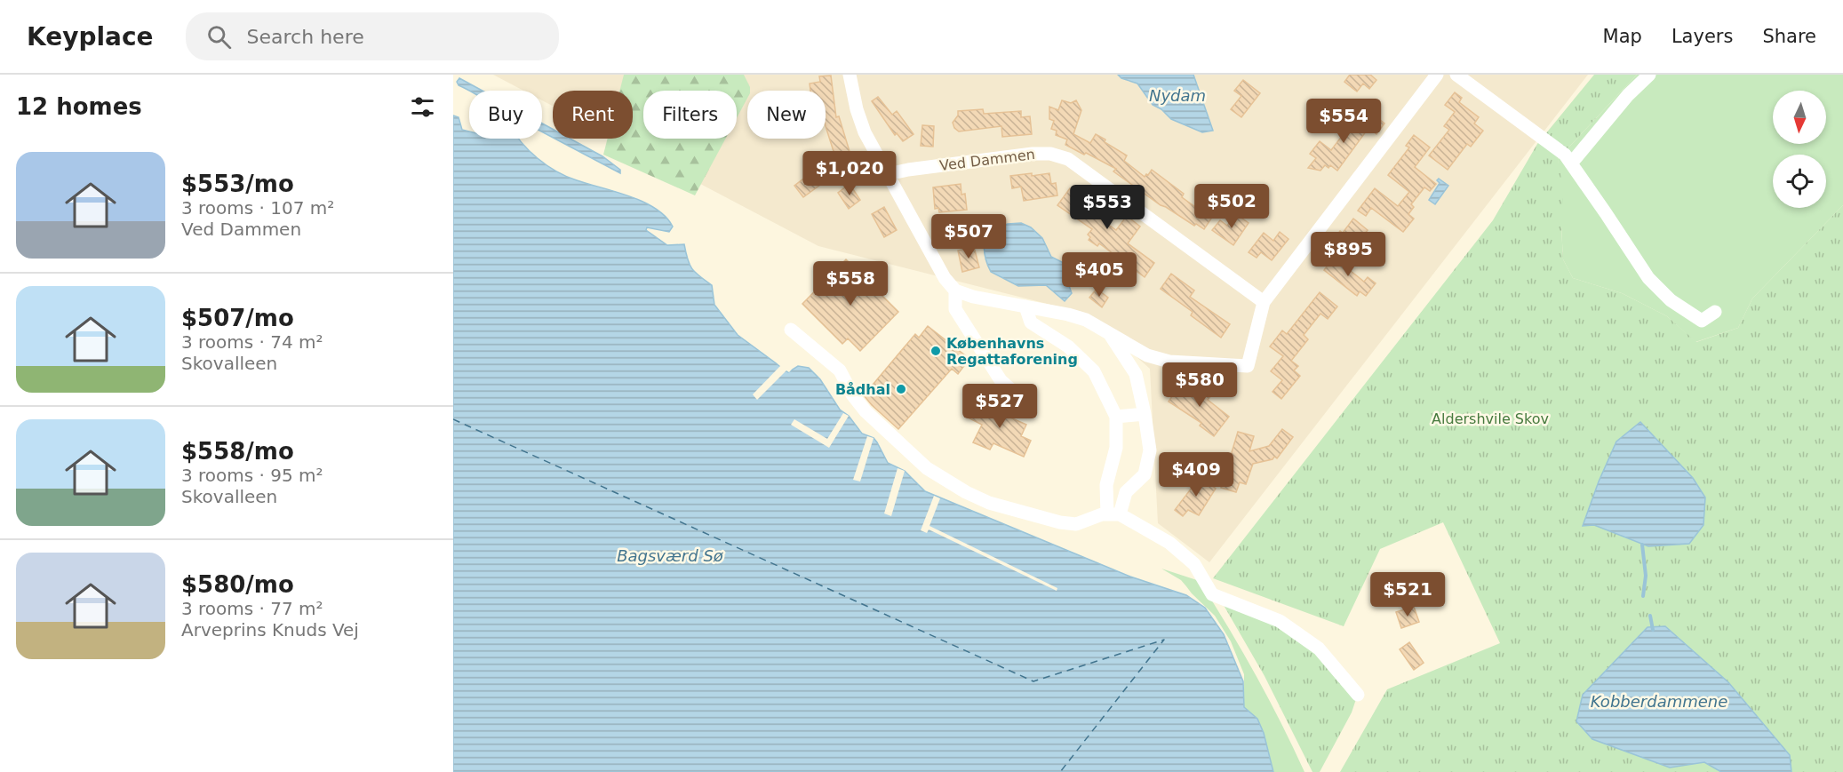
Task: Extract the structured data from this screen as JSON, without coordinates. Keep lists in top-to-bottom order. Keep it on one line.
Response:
{"streets":{"street":["Ved Dammen"]},"water":["Nydam","Bagsværd Sø","Kobberdammene"],"parks":["Aldershvile Skov"],"places":["Københavns Regattaforening","Bådhal"],"north":"bottom","page":{"header":"Keyplace","search":"Search here","nav":["Map","Layers","Share"],"heading":"12 homes","chip":["Buy","Rent","Filters","New"],"price":["$554","$1,020","$502","$553","$507","$895","$405","$558","$580","$527","$409","$521"],"list":[{"name":"$553/mo","note":"3 rooms · 107 m² · Ved Dammen"},{"name":"$507/mo","note":"3 rooms · 74 m² · Skovalleen"},{"name":"$558/mo","note":"3 rooms · 95 m² · Skovalleen"},{"name":"$580/mo","note":"3 rooms · 77 m² · Arveprins Knuds Vej"}]}}
